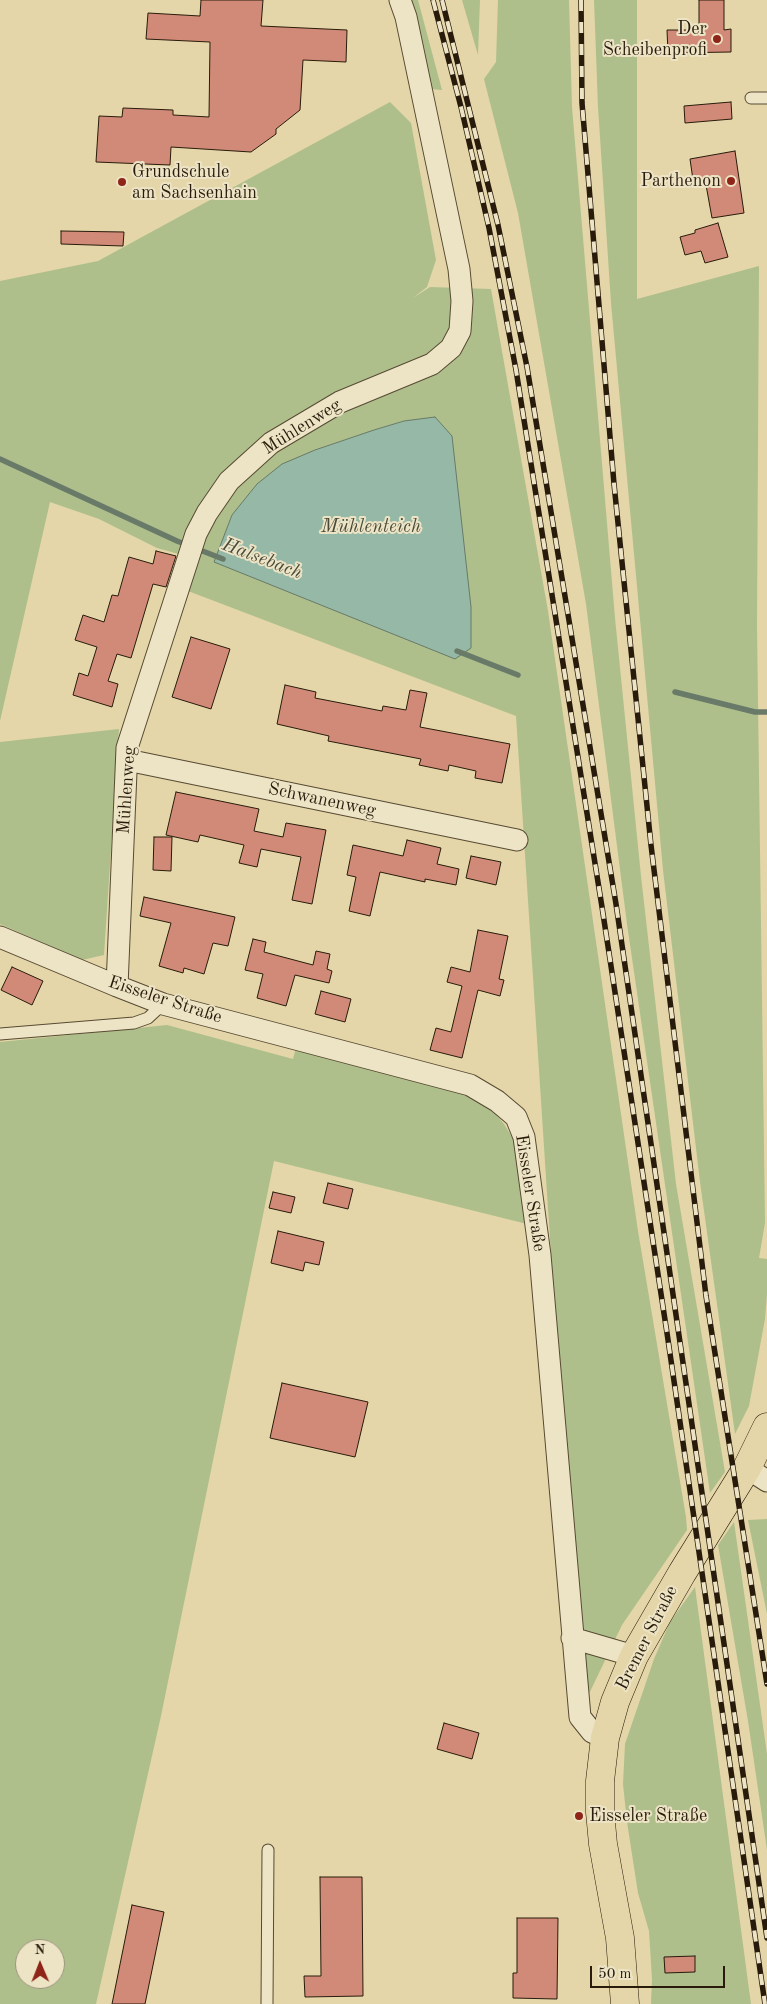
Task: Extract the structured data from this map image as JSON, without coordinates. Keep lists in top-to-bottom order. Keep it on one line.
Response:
{"streets":{"main road":["Bremer Straße"],"street":["Mühlenweg","Schwanenweg","Eisseler Straße"]},"crossings":[["Mühlenweg","Schwanenweg"],["Mühlenweg","Eisseler Straße"],["Eisseler Straße","Bremer Straße"]],"water":["Mühlenteich","Halsebach"],"places":["Der Scheibenprofi","Parthenon","Grundschule am Sachsenhain","Eisseler Straße"],"scale_bar":"50 m","north":"top"}
